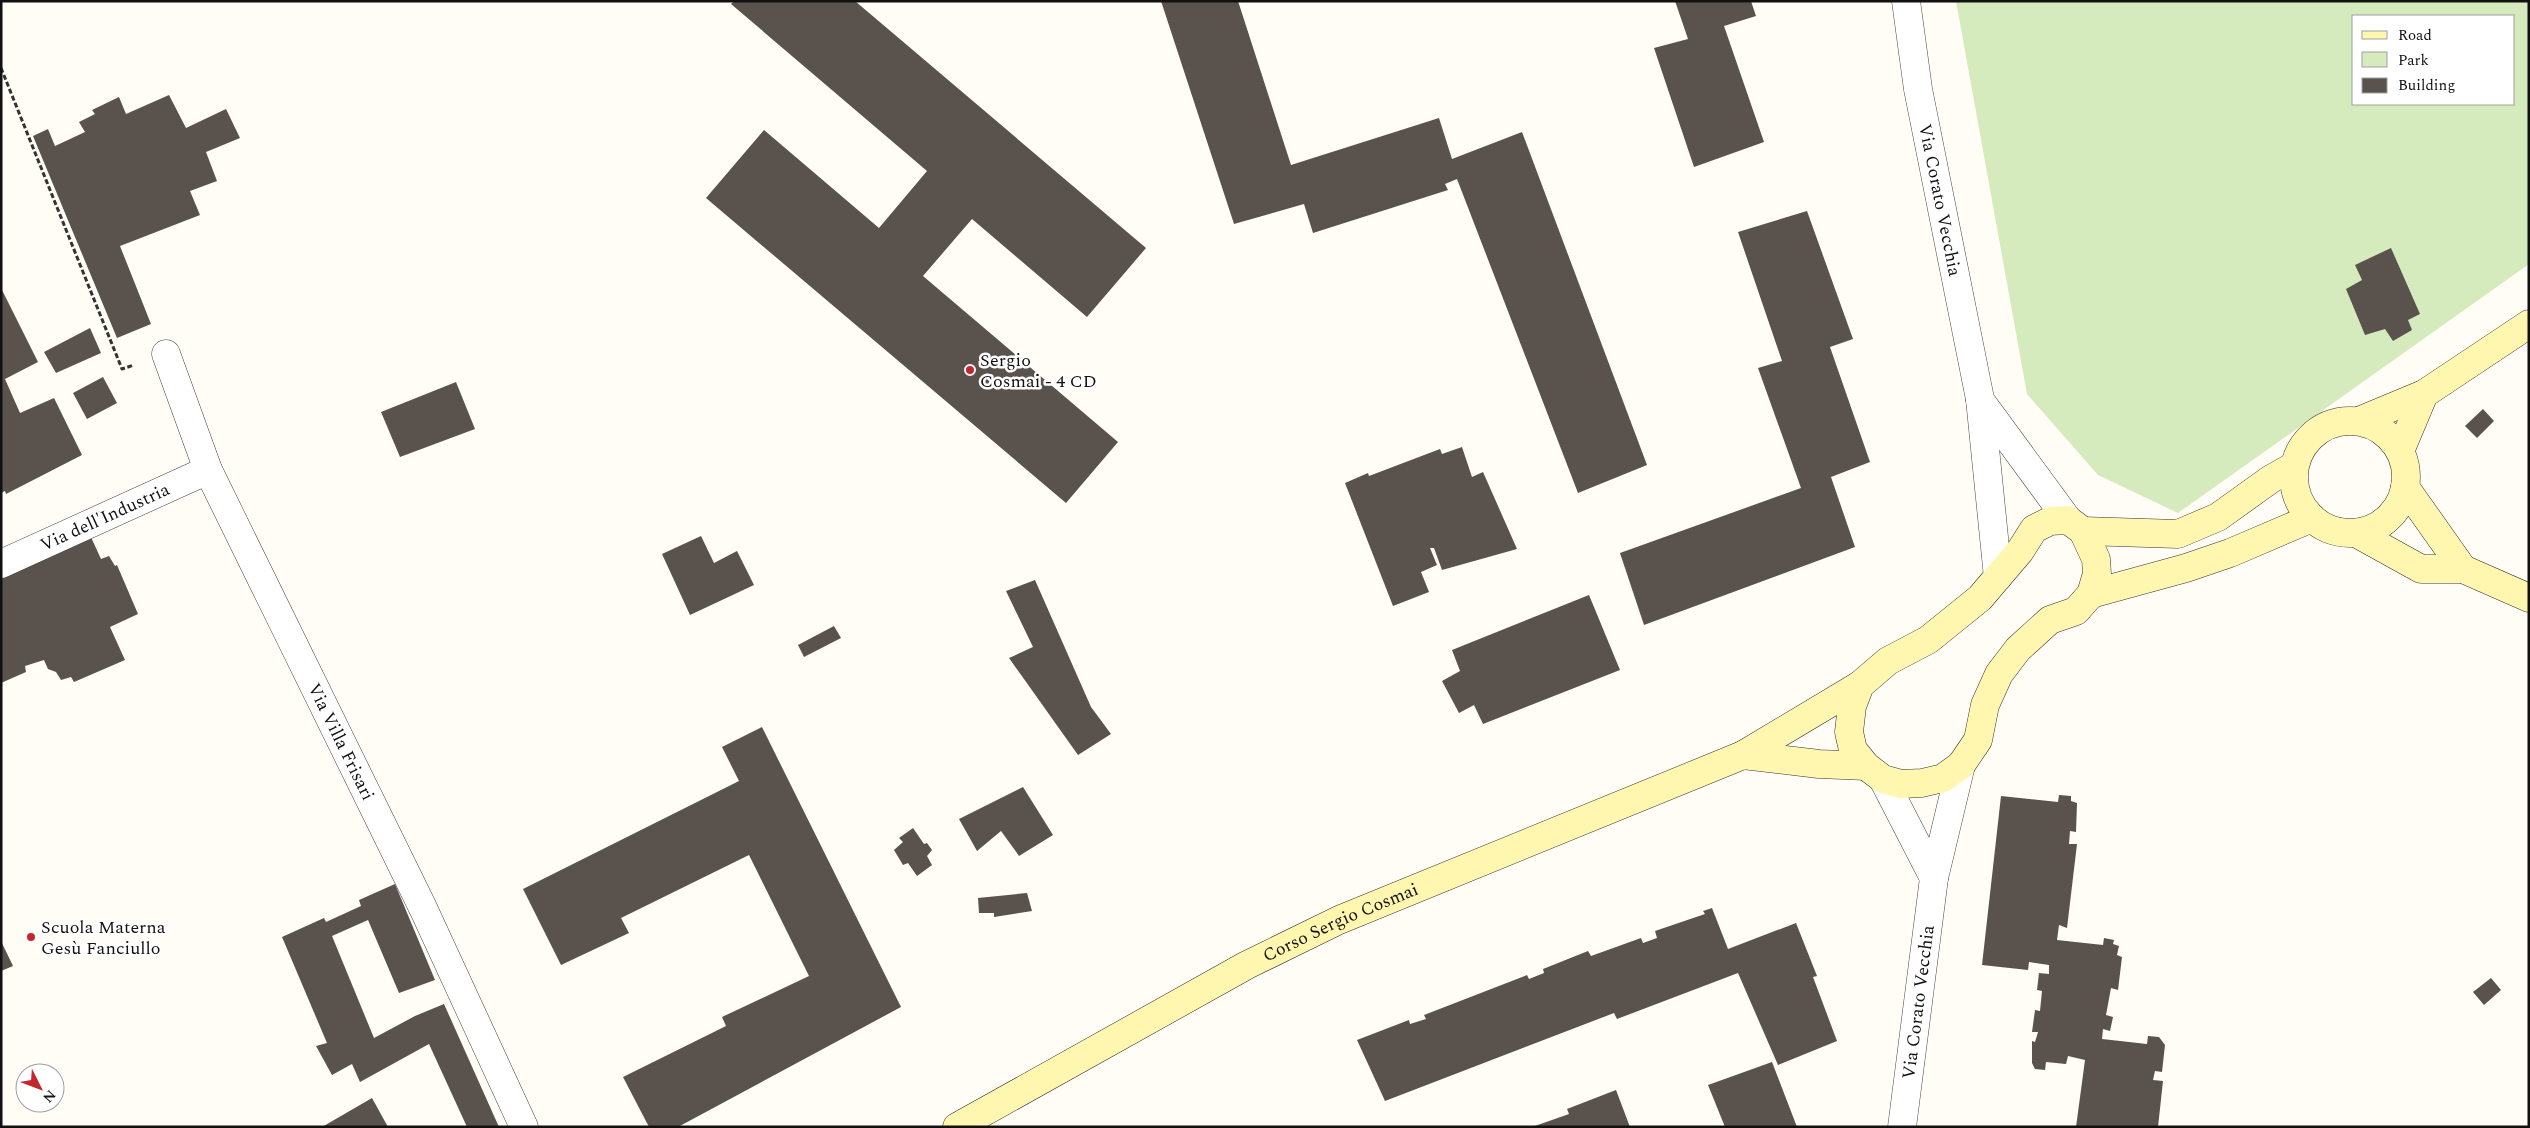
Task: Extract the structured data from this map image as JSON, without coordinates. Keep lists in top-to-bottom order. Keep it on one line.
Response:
{"streets":{"main road":["Corso Sergio Cosmai"],"street":["Via Corato Vecchia","Via dell'Industria","Via Villa Frisari"]},"crossings":[["Via Corato Vecchia","Corso Sergio Cosmai"],["Via dell'Industria","Via Villa Frisari"]],"places":["Sergio Cosmai - 4 CD","Scuola Materna Gesù Fanciullo"],"legend":["Road","Park","Building"],"north":"bottom right"}
